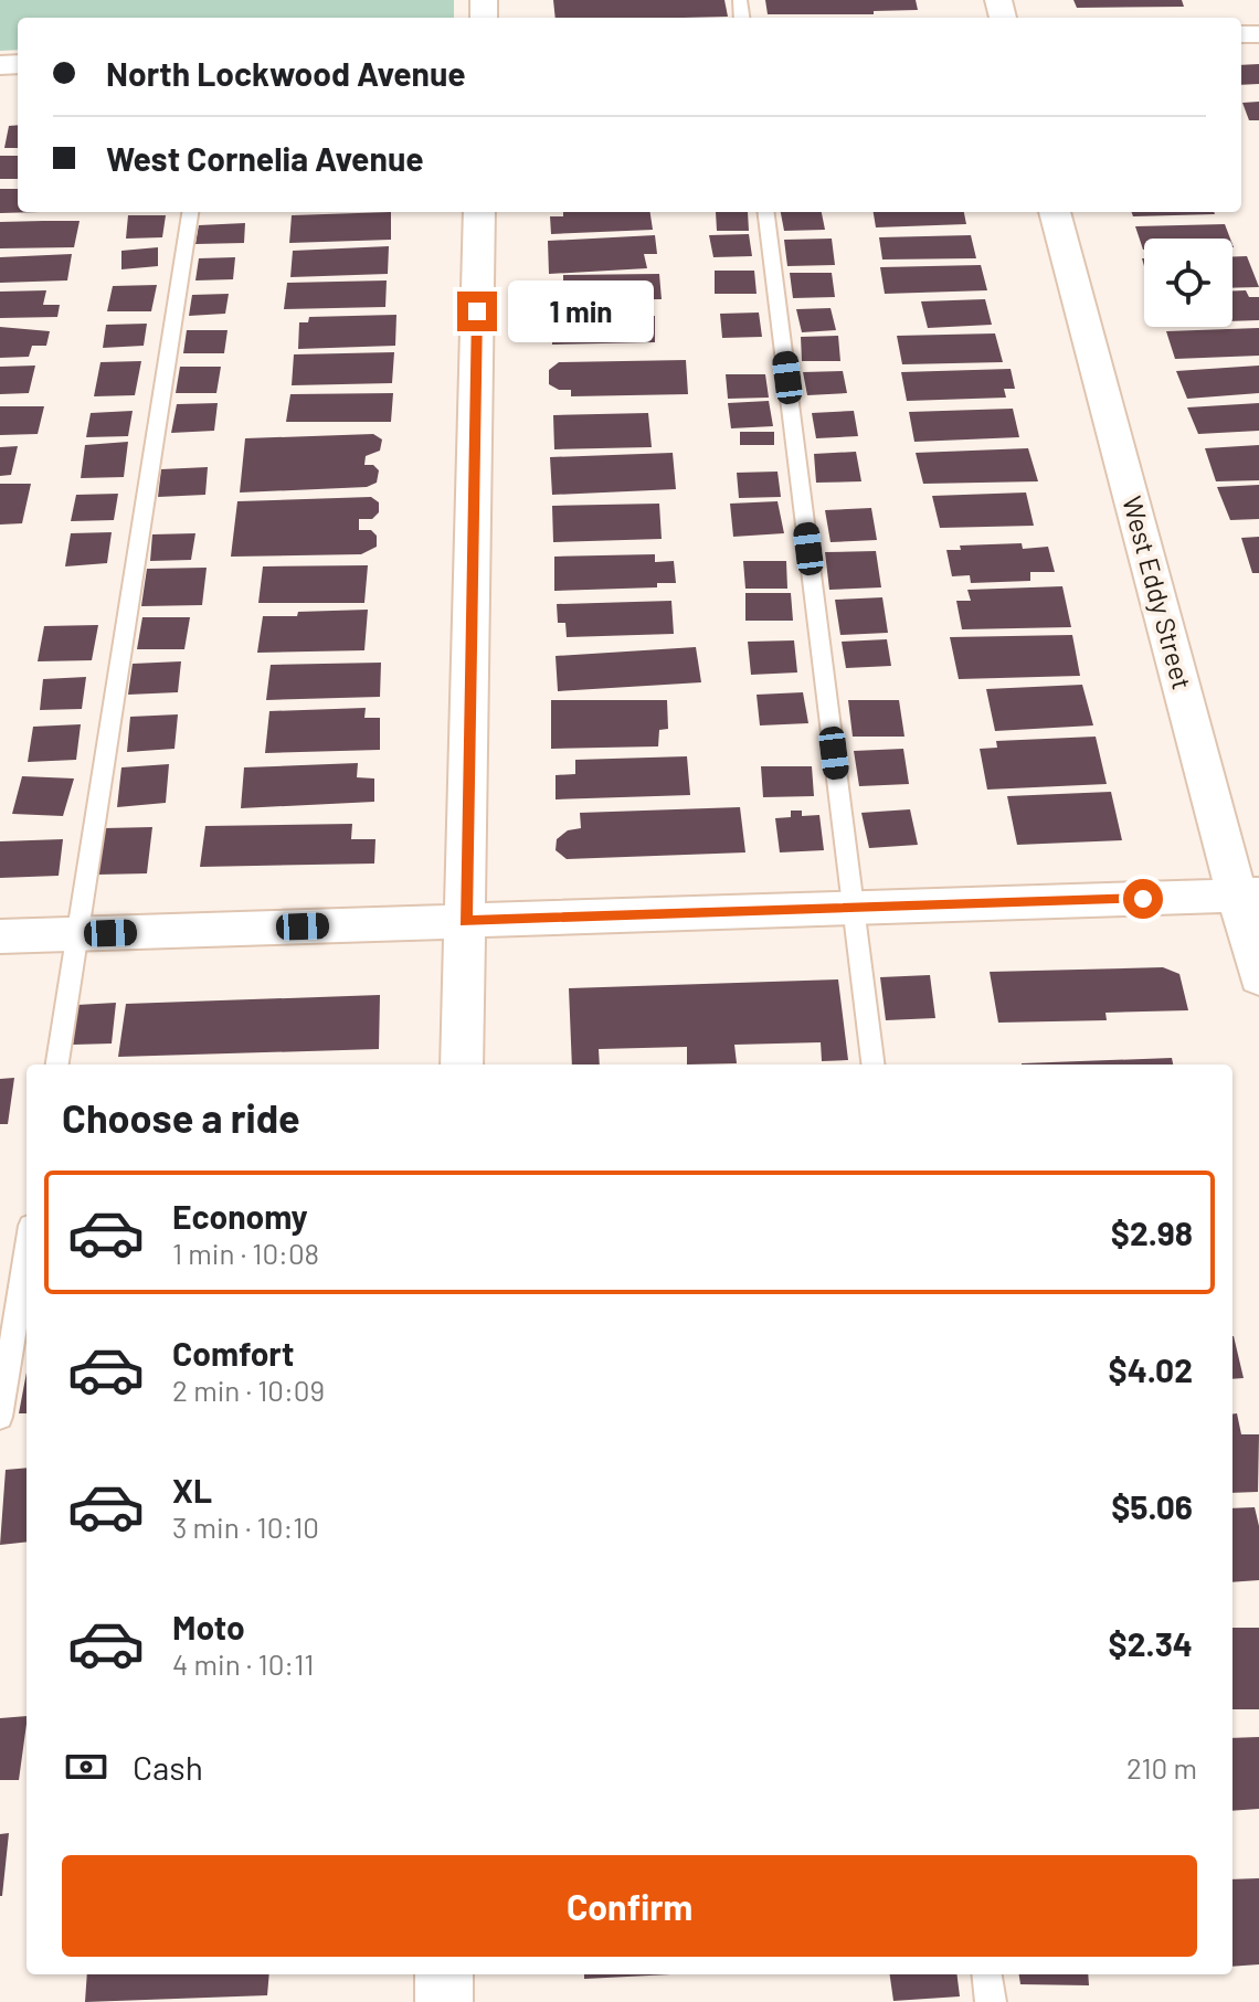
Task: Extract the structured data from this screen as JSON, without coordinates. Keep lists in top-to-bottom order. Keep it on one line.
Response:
{"streets":{"street":["West Eddy Street"]},"page":{"banner":["North Lockwood Avenue","West Cornelia Avenue"],"bubble":"1 min","heading":"Choose a ride","list":[{"name":"Economy","note":"1 min · 10:08","value":"$2.98"},{"name":"Comfort","note":"2 min · 10:09","value":"$4.02"},{"name":"XL","note":"3 min · 10:10","value":"$5.06"},{"name":"Moto","note":"4 min · 10:11","value":"$2.34"}],"pay":["Cash","210 m"],"buttons":"Confirm"}}
